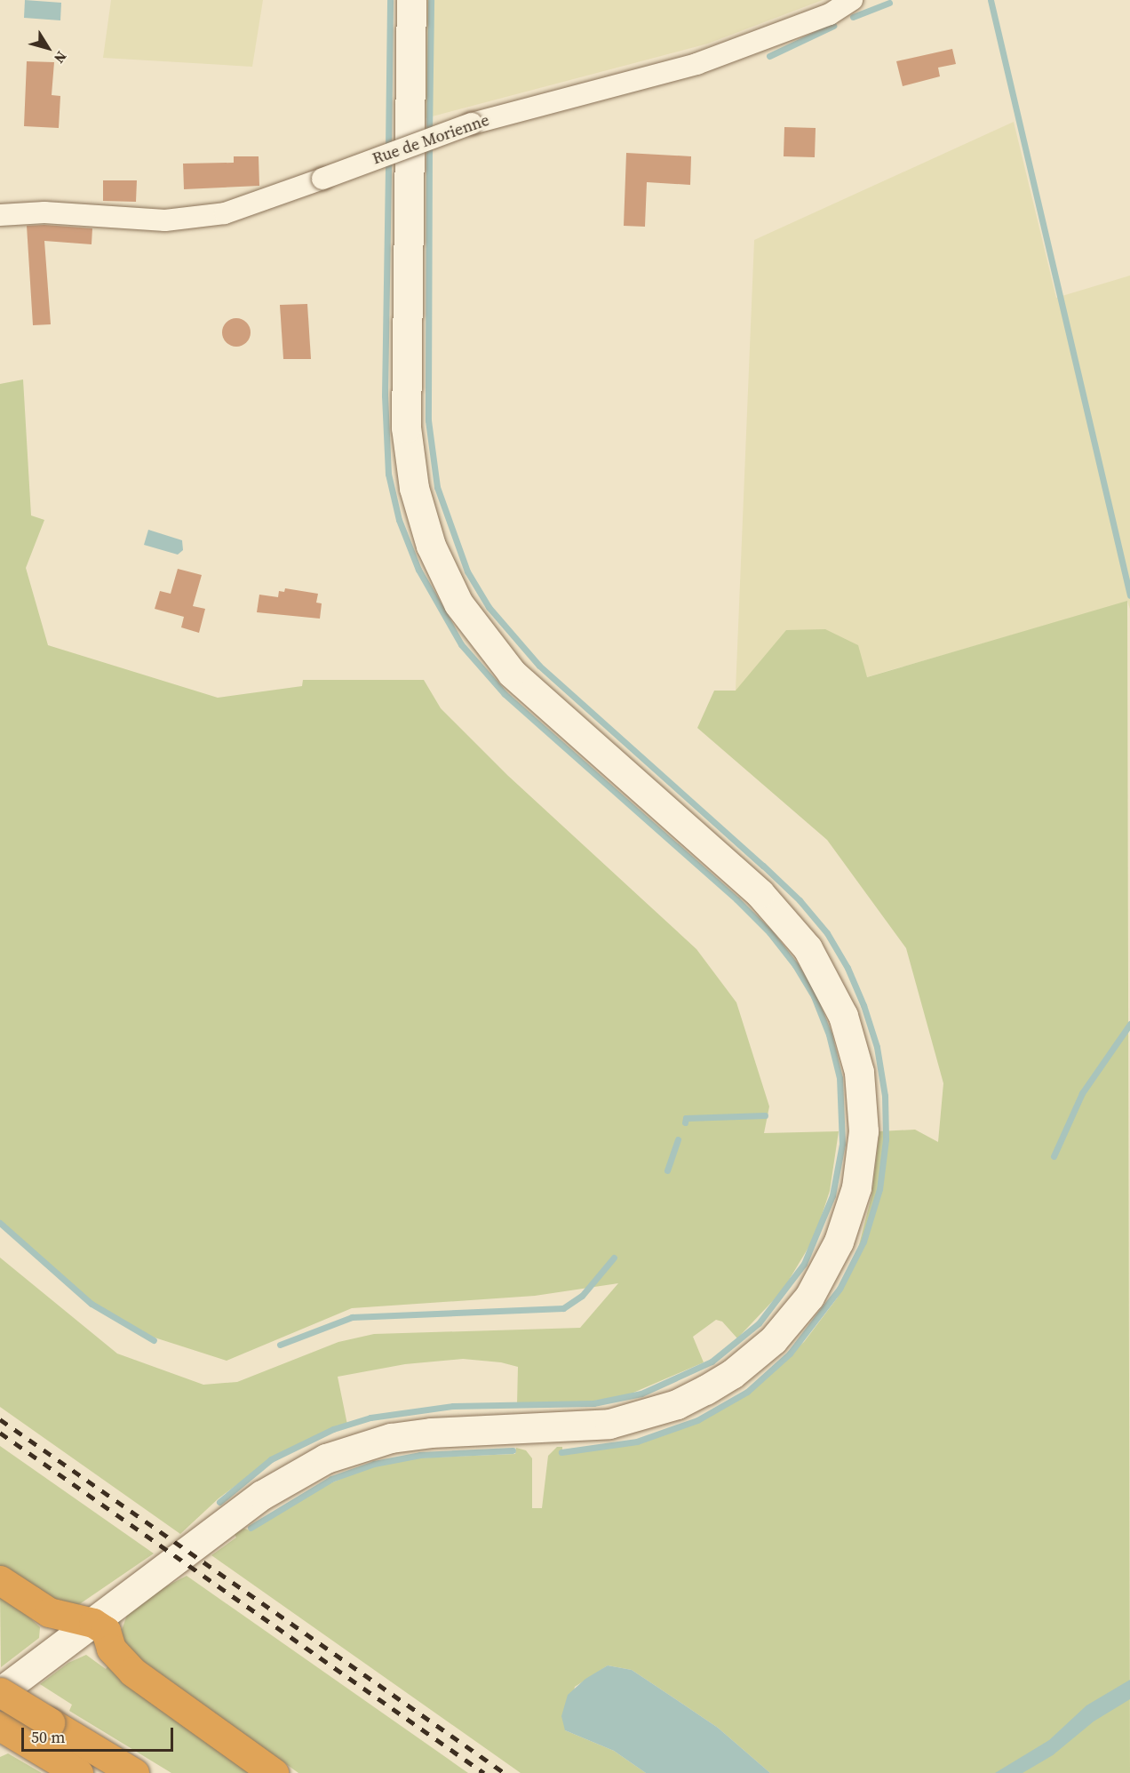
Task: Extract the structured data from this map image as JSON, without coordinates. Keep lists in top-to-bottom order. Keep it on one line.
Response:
{"streets":{"street":["Rue de Morienne"]},"scale_bar":"50 m","north":"bottom right"}
